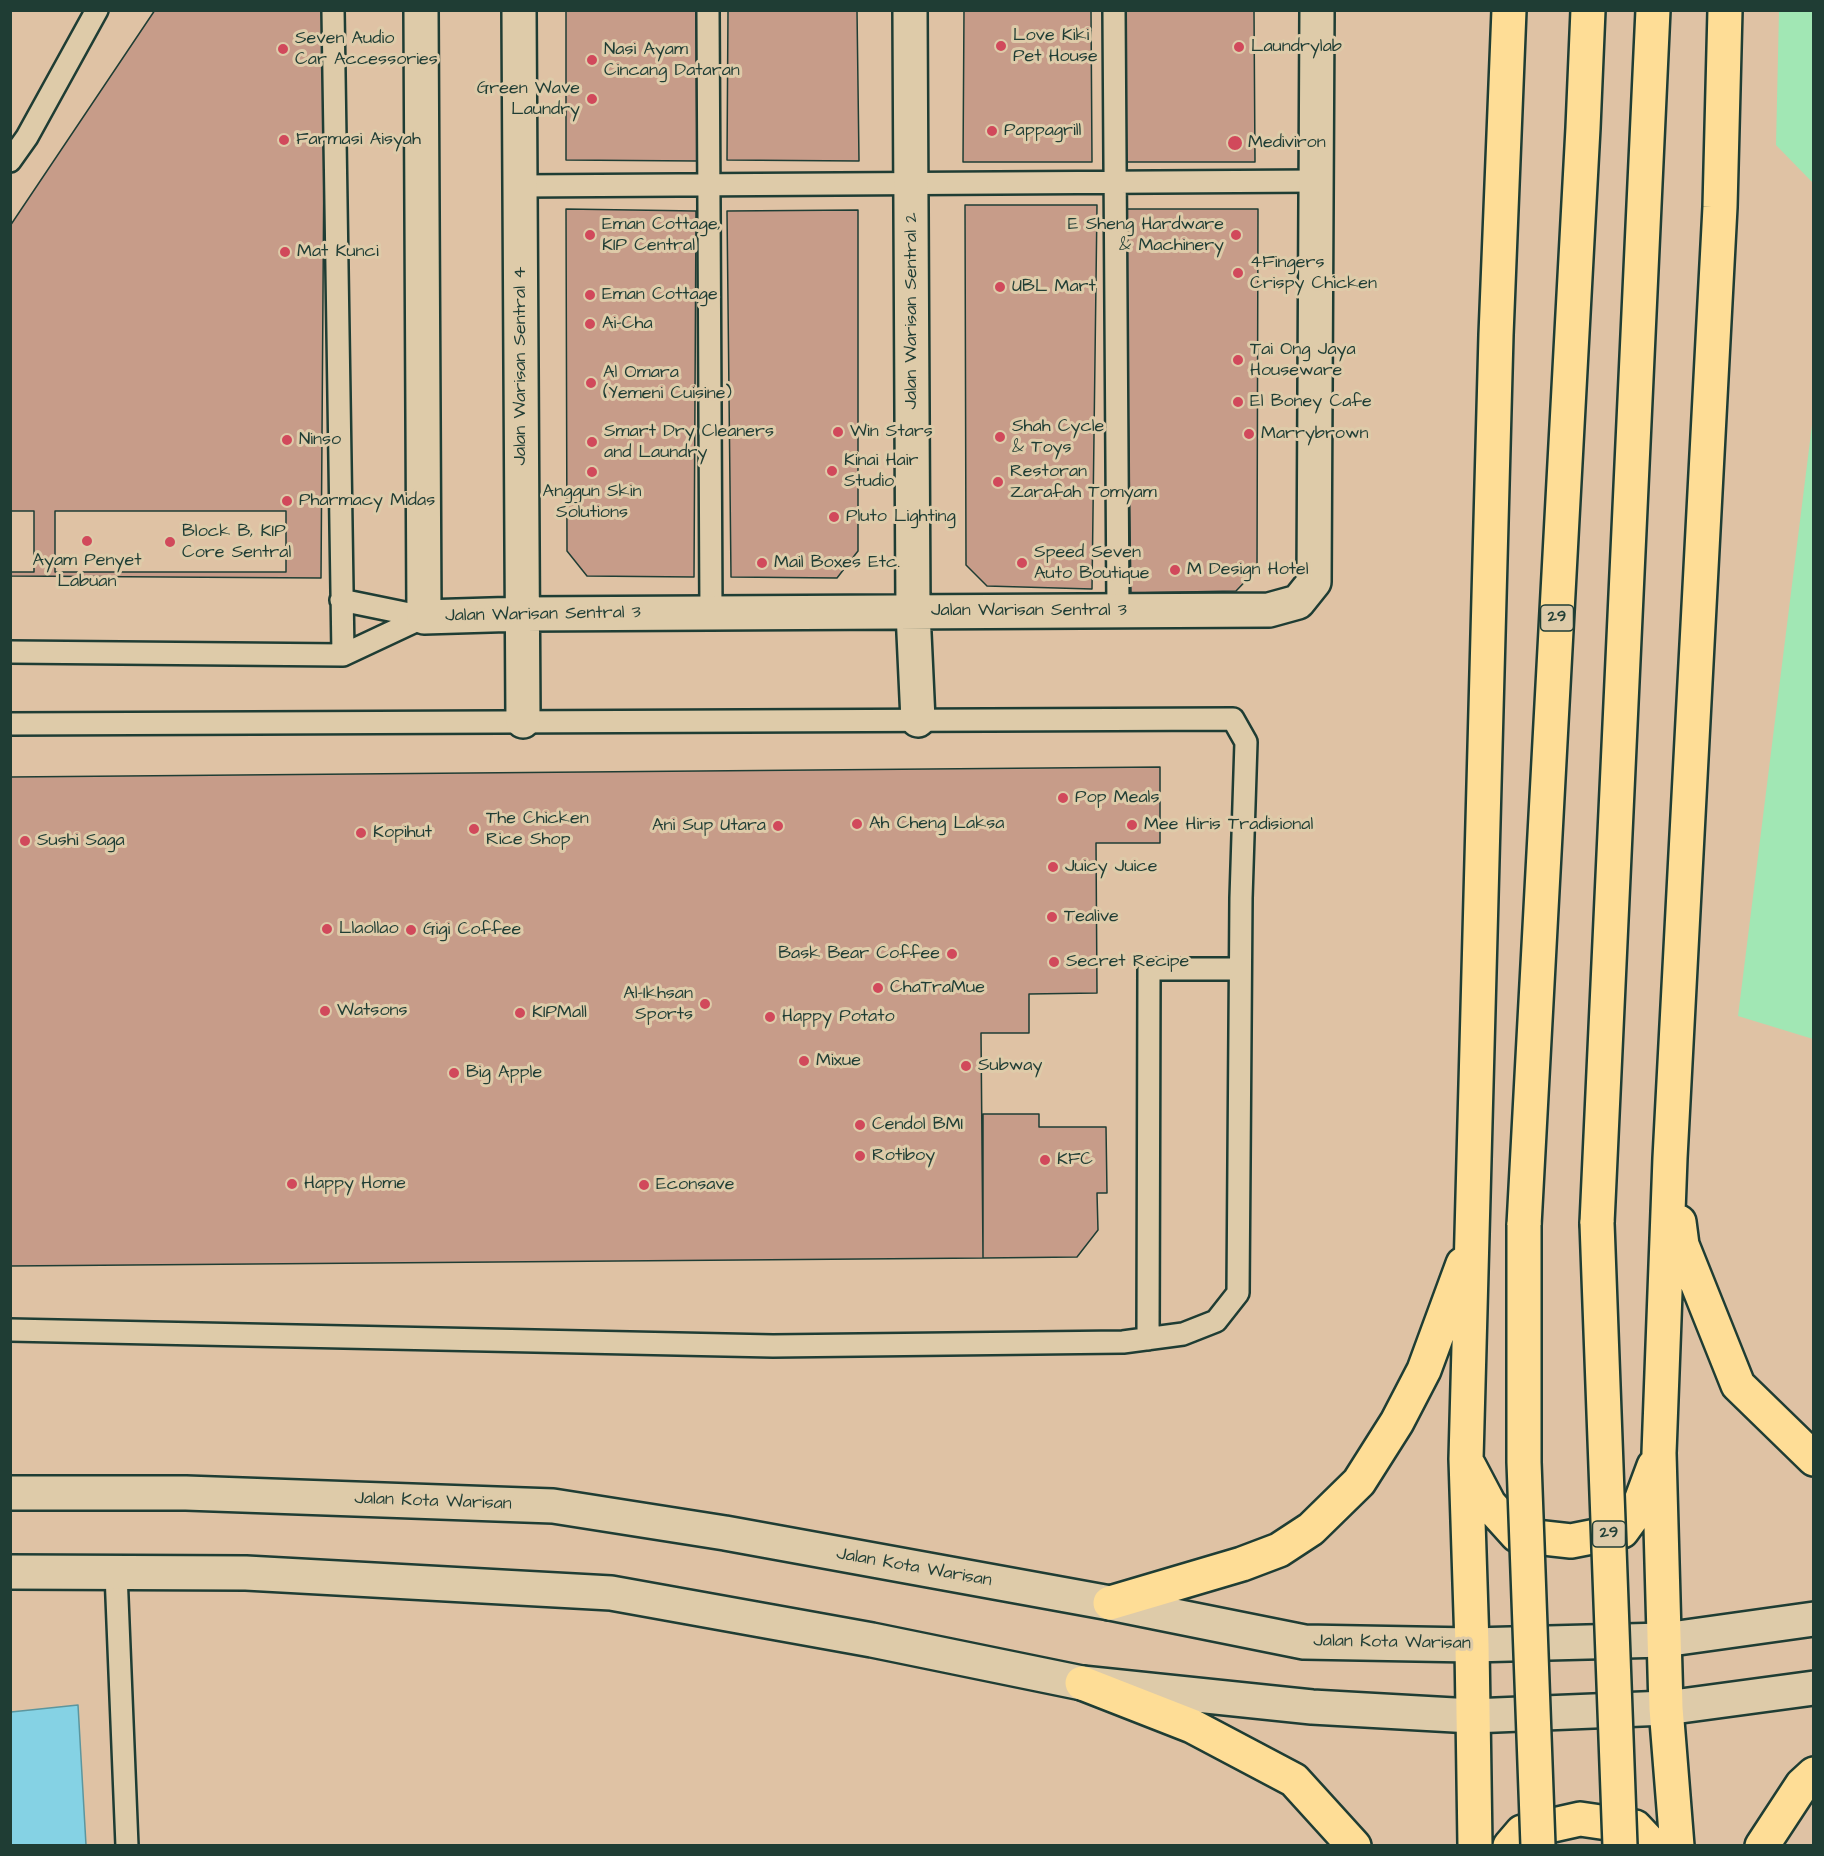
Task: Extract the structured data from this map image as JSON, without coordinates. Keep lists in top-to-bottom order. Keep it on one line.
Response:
{"streets":{"highway":["29"],"street":["Jalan Warisan Sentral 2","Jalan Warisan Sentral 4","Jalan Warisan Sentral 3","Jalan Kota Warisan"]},"crossings":[["Jalan Warisan Sentral 2","Jalan Warisan Sentral 3"],["Jalan Warisan Sentral 4","Jalan Warisan Sentral 3"]],"places":["Love Kiki Pet House","Laundrylab","Seven Audio Car Accessories","Nasi Ayam Cincang Dataran","Green Wave Laundry","Pappagrill","Farmasi Aisyah","Mediviron","Eman Cottage, KIP Central","E Sheng Hardware & Machinery","Mat Kunci","4Fingers Crispy Chicken","UBL Mart","Eman Cottage","Ai-Cha","Tai Ong Jaya Houseware","Al Omara (Yemeni Cuisine)","El Boney Cafe","Win Stars","Marrybrown","Shah Cycle & Toys","Ninso","Smart Dry Cleaners and Laundry","Kinai Hair Studio","Anggun Skin Solutions","Restoran Zarafah Tomyam","Pharmacy Midas","Pluto Lighting","Ayam Penyet Labuan","Block B, KIP Core Sentral","Mail Boxes Etc.","Speed Seven Auto Boutique","M Design Hotel","Pop Meals","Ah Cheng Laksa","Mee Hiris Tradisional","Ani Sup Utara","The Chicken Rice Shop","Kopihut","Sushi Saga","Juicy Juice","Tealive","Llaollao","Gigi Coffee","Bask Bear Coffee","Secret Recipe","ChaTraMue","Al-Ikhsan Sports","Watsons","KIPMall","Happy Potato","Mixue","Subway","Big Apple","Cendol BMI","Rotiboy","KFC","Happy Home","Econsave"]}
